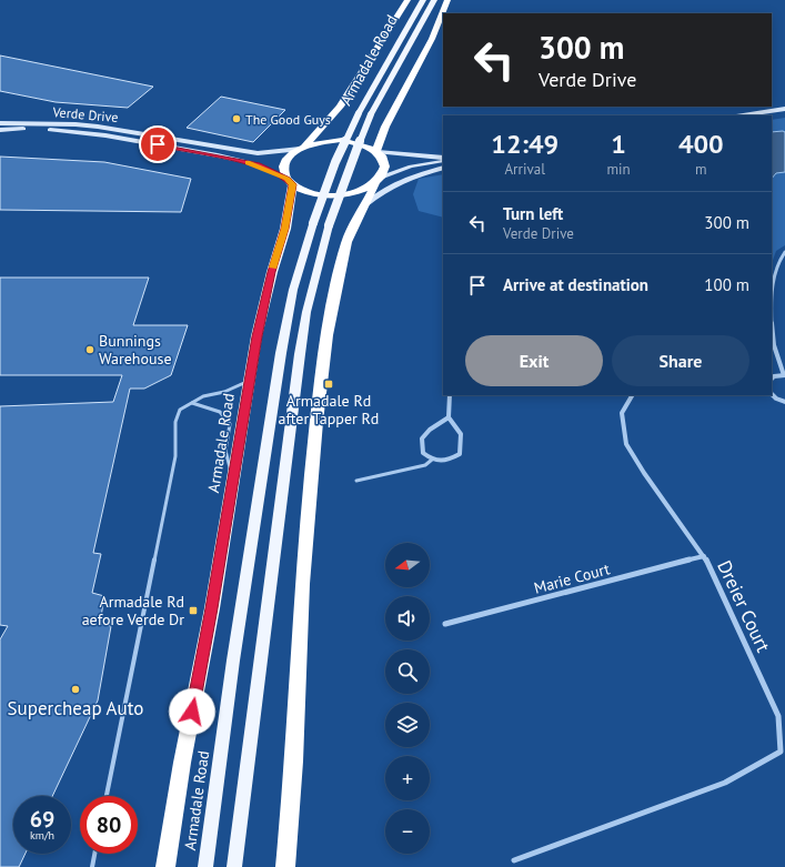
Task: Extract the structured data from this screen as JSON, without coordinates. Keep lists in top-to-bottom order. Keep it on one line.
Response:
{"streets":{"highway":["Armadale Road"],"main road":["Verde Drive"],"street":["Marie Court","Dreier Court"]},"crossings":[["Armadale Road","Verde Drive"],["Marie Court","Dreier Court"]],"places":{"other":["The Good Guys","Bunnings Warehouse","Supercheap Auto"],"transit":["Armadale Rd after Tapper Rd","Armadale Rd aefore Verde Dr"]},"north":"left","page":{"turn":["300 m","Verde Drive"],"eta":["12:49","Arrival","1","min","400","m"],"list":[{"name":"Turn left","note":"Verde Drive","value":"300 m"},{"name":"Arrive at destination","value":"100 m"}],"buttons":["Exit","Share"],"map_buttons":["+","−"],"speed":"69 km/h","limit":"80"}}
